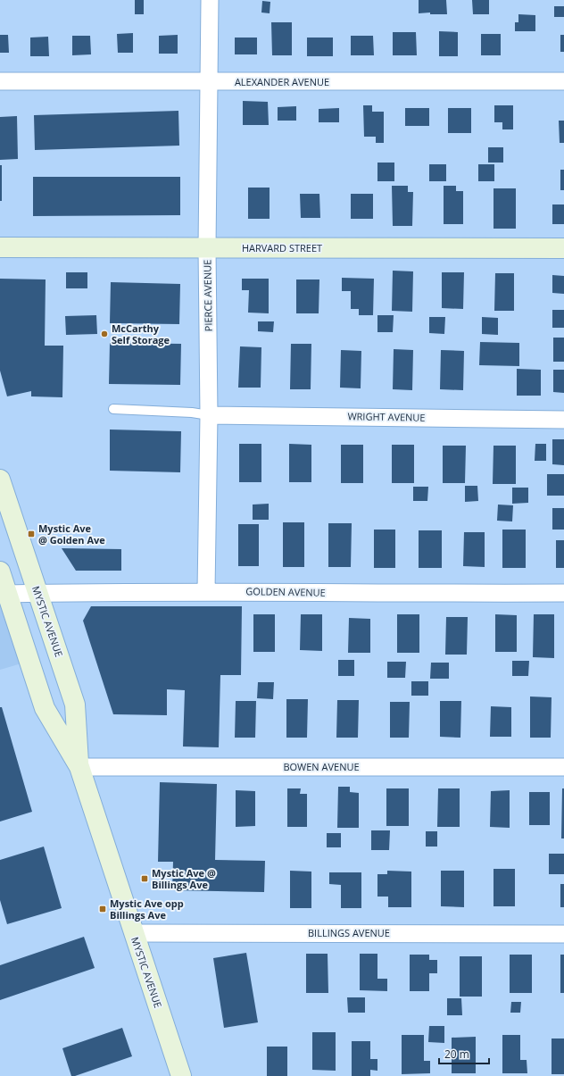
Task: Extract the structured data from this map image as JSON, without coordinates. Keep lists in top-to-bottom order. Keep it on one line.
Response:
{"streets":{"main road":["HARVARD STREET","MYSTIC AVENUE"],"street":["ALEXANDER AVENUE","PIERCE AVENUE","WRIGHT AVENUE","GOLDEN AVENUE","BOWEN AVENUE","BILLINGS AVENUE"]},"crossings":[["ALEXANDER AVENUE","PIERCE AVENUE"],["HARVARD STREET","PIERCE AVENUE"],["PIERCE AVENUE","WRIGHT AVENUE"],["PIERCE AVENUE","GOLDEN AVENUE"],["GOLDEN AVENUE","MYSTIC AVENUE"],["MYSTIC AVENUE","BOWEN AVENUE"],["MYSTIC AVENUE","BILLINGS AVENUE"]],"places":{"other":["McCarthy Self Storage"],"transit":["Mystic Ave @ Golden Ave","Mystic Ave @ Billings Ave","Mystic Ave opp Billings Ave"]},"scale_bar":"20 m"}
